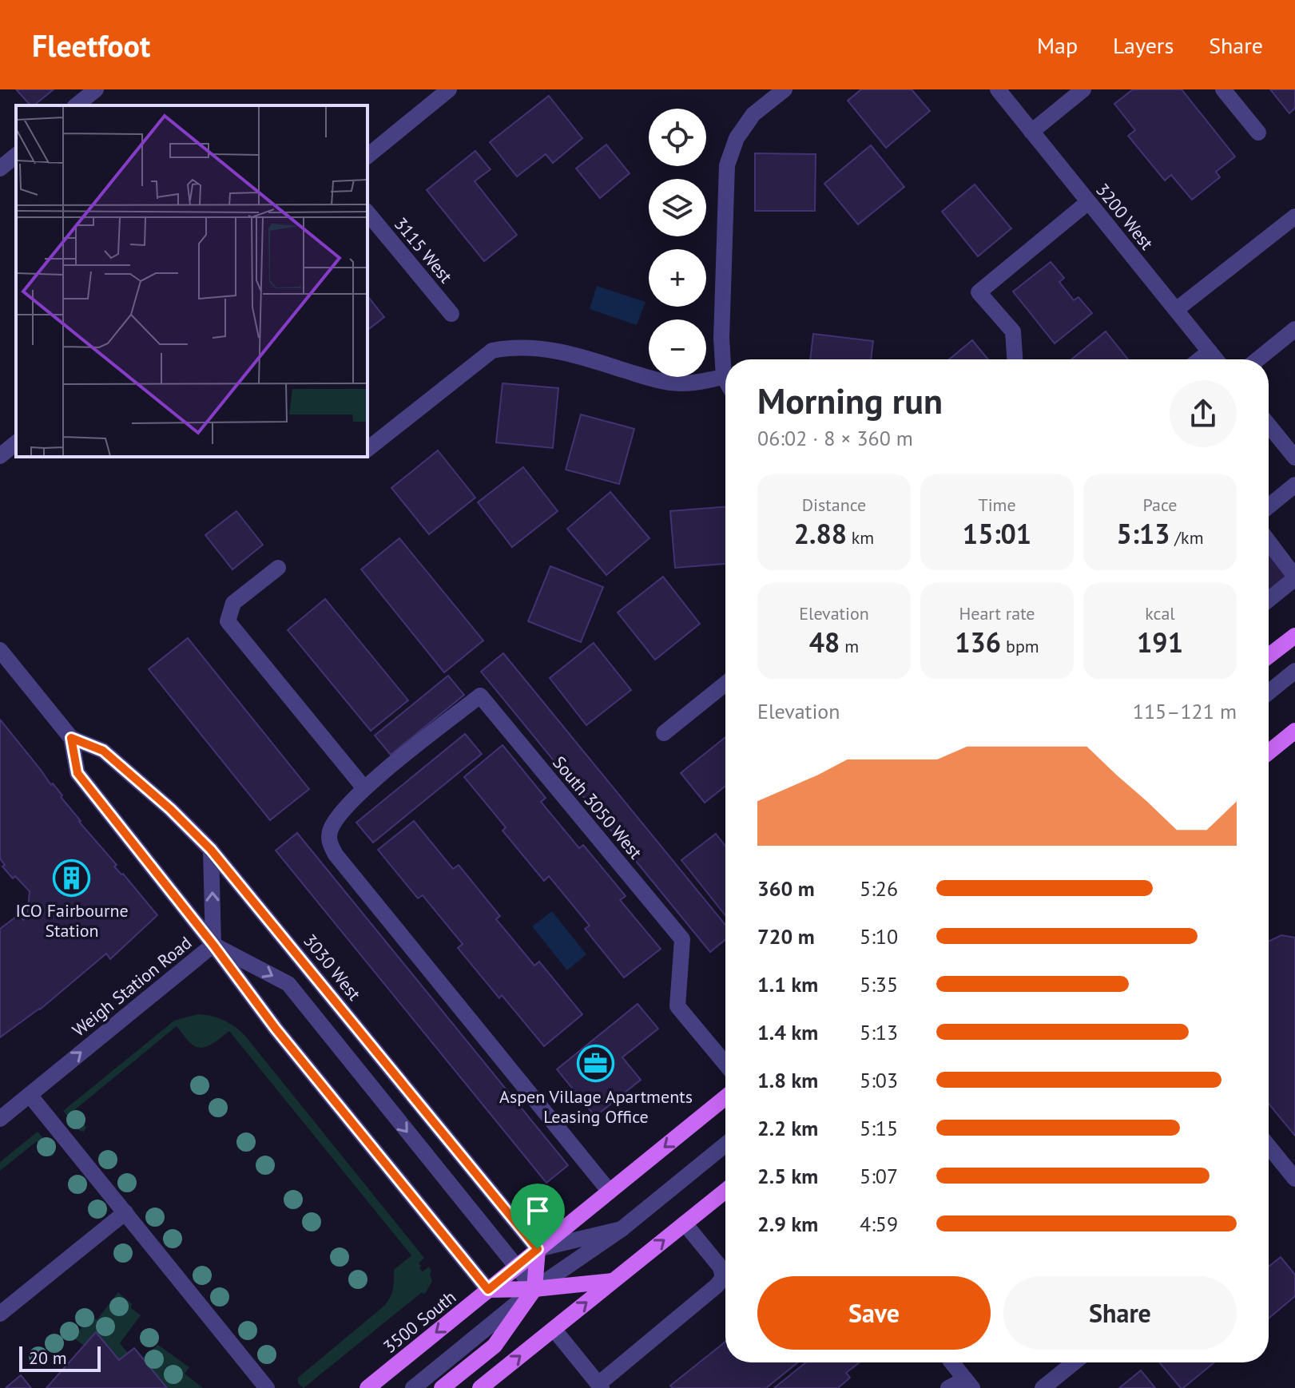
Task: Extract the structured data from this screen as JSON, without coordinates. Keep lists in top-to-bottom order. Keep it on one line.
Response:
{"streets":{"main road":["3500 South"],"street":["3200 West","3115 West","South 3050 West","3030 West","Weigh Station Road"]},"crossings":[["3030 West","Weigh Station Road"],["3030 West","3500 South"]],"one_way":["Weigh Station Road"],"places":{"building":["ICO Fairbourne Station"],"office":["Aspen Village Apartments Leasing Office"]},"scale_bar":"20 m","page":{"header":"Fleetfoot","nav":["Map","Layers","Share"],"map_buttons":["+","−"],"heading":["Morning run","06:02 · 8 × 360 m"],"stats":[["Distance","2.88 km"],["Time","15:01"],["Pace","5:13 /km"],["Elevation","48 m"],["Heart rate","136 bpm"],["kcal","191"]],"chart":["Elevation","115–121 m"],"list":[{"name":"360 m","note":"5:26"},{"name":"720 m","note":"5:10"},{"name":"1.1 km","note":"5:35"},{"name":"1.4 km","note":"5:13"},{"name":"1.8 km","note":"5:03"},{"name":"2.2 km","note":"5:15"},{"name":"2.5 km","note":"5:07"},{"name":"2.9 km","note":"4:59"}],"buttons":["Save","Share"],"scale":"20 m"}}
